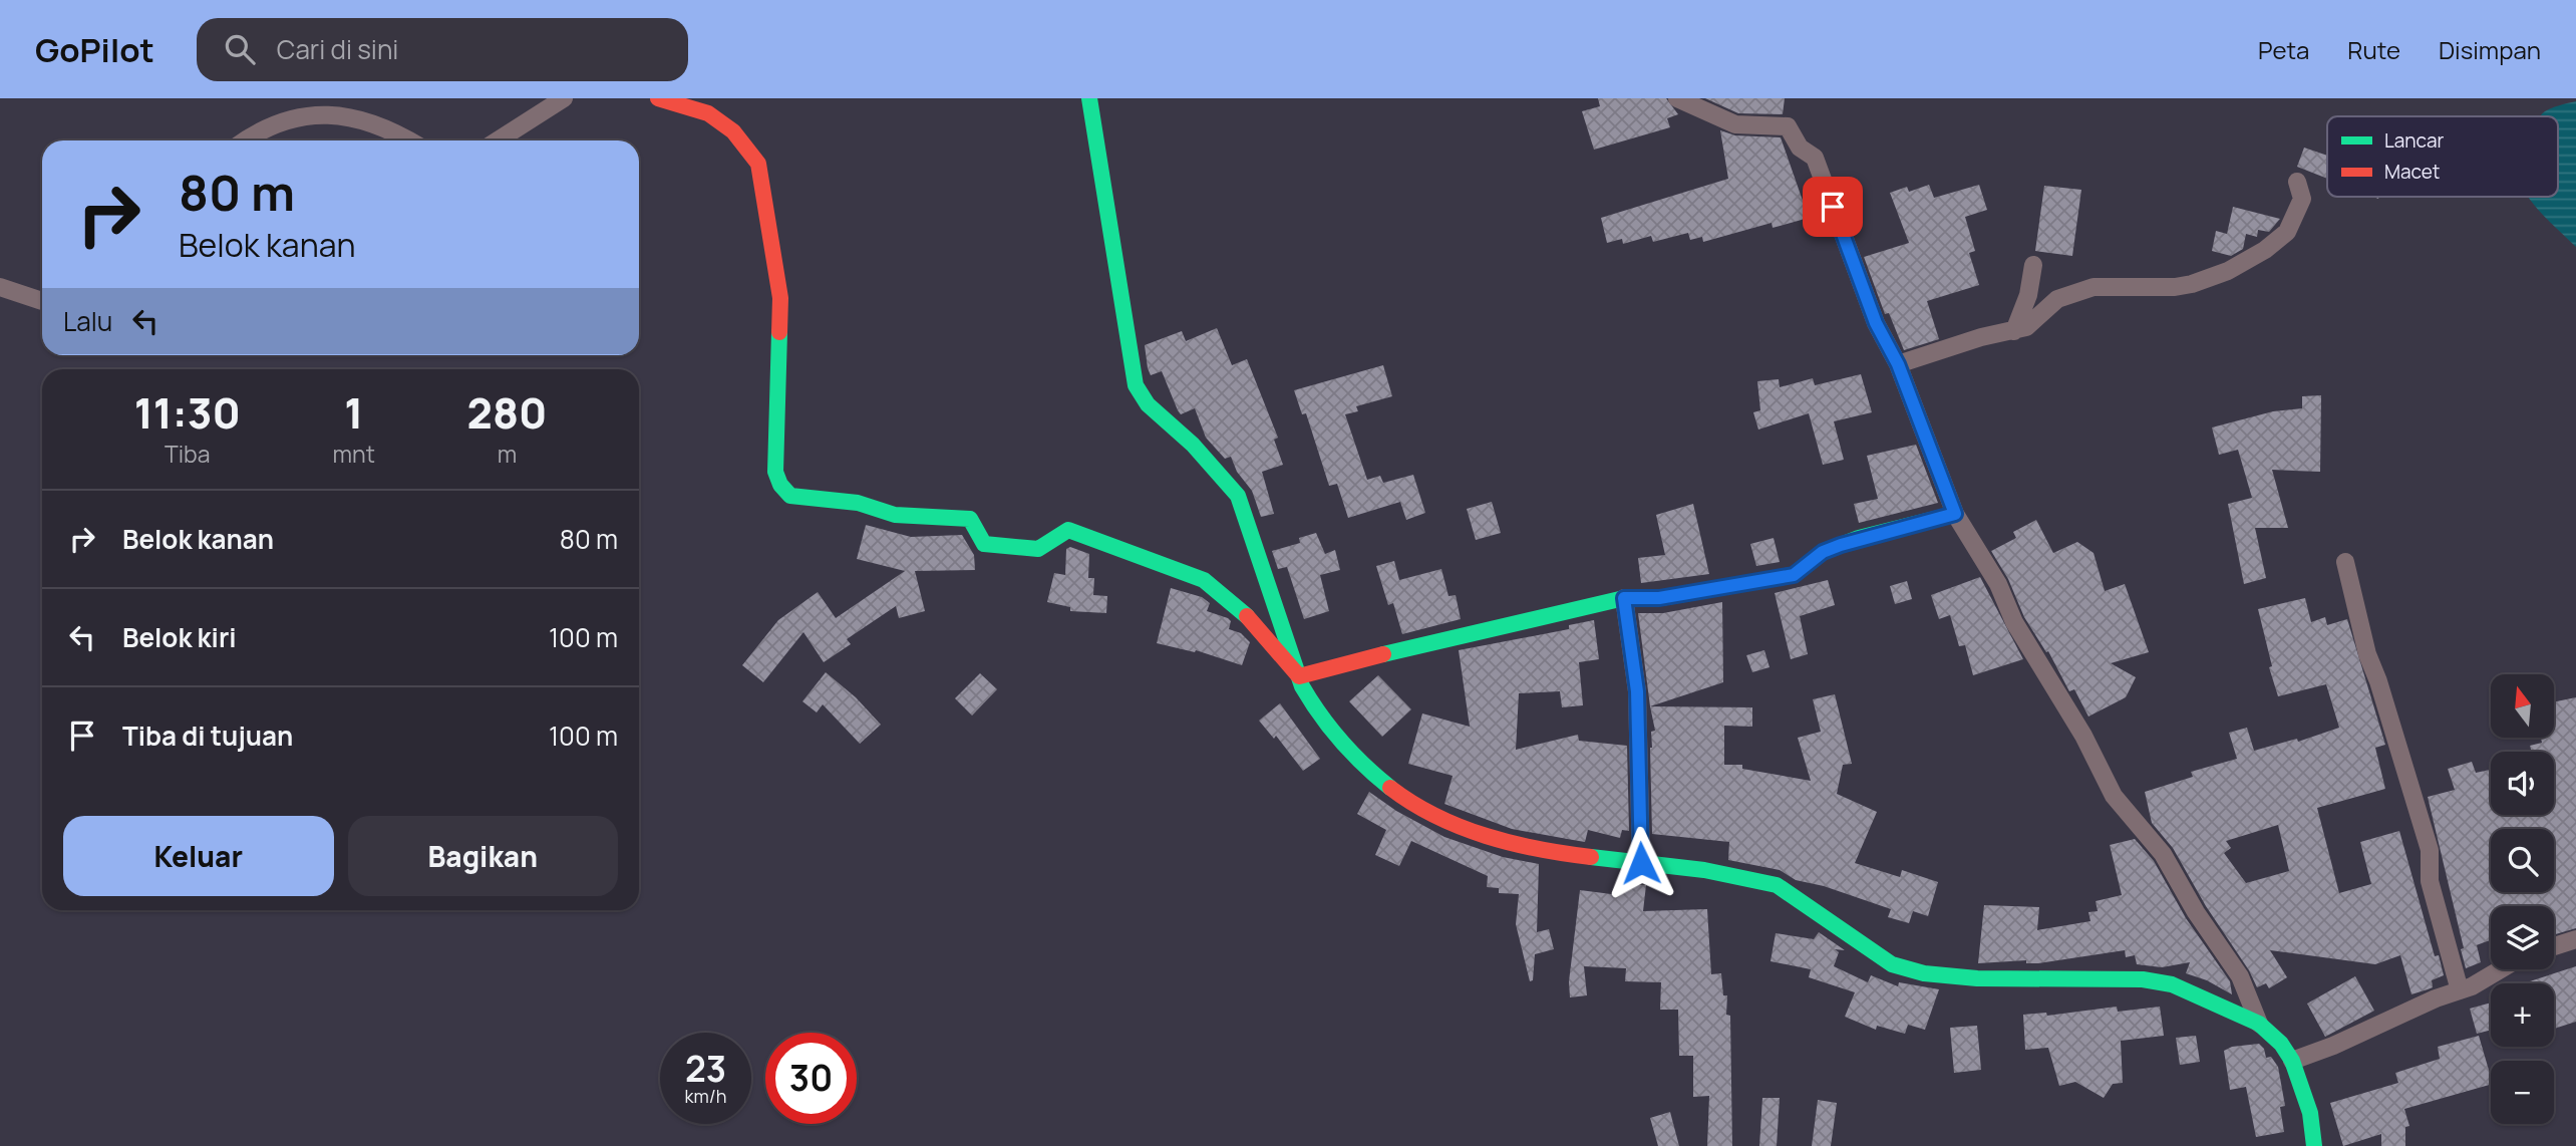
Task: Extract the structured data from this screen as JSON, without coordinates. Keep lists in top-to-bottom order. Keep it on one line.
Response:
{"legend":["Lancar","Macet"],"north":"top","page":{"header":"GoPilot","search":"Cari di sini","nav":["Peta","Rute","Disimpan"],"turn":["80 m","Belok kanan"],"then":"Lalu","eta":["11:30","Tiba","1","mnt","280","m"],"list":[{"name":"Belok kanan","value":"80 m"},{"name":"Belok kiri","value":"100 m"},{"name":"Tiba di tujuan","value":"100 m"}],"map_buttons":["+","−"],"buttons":["Keluar","Bagikan"],"speed":"23 km/h","limit":"30"}}
